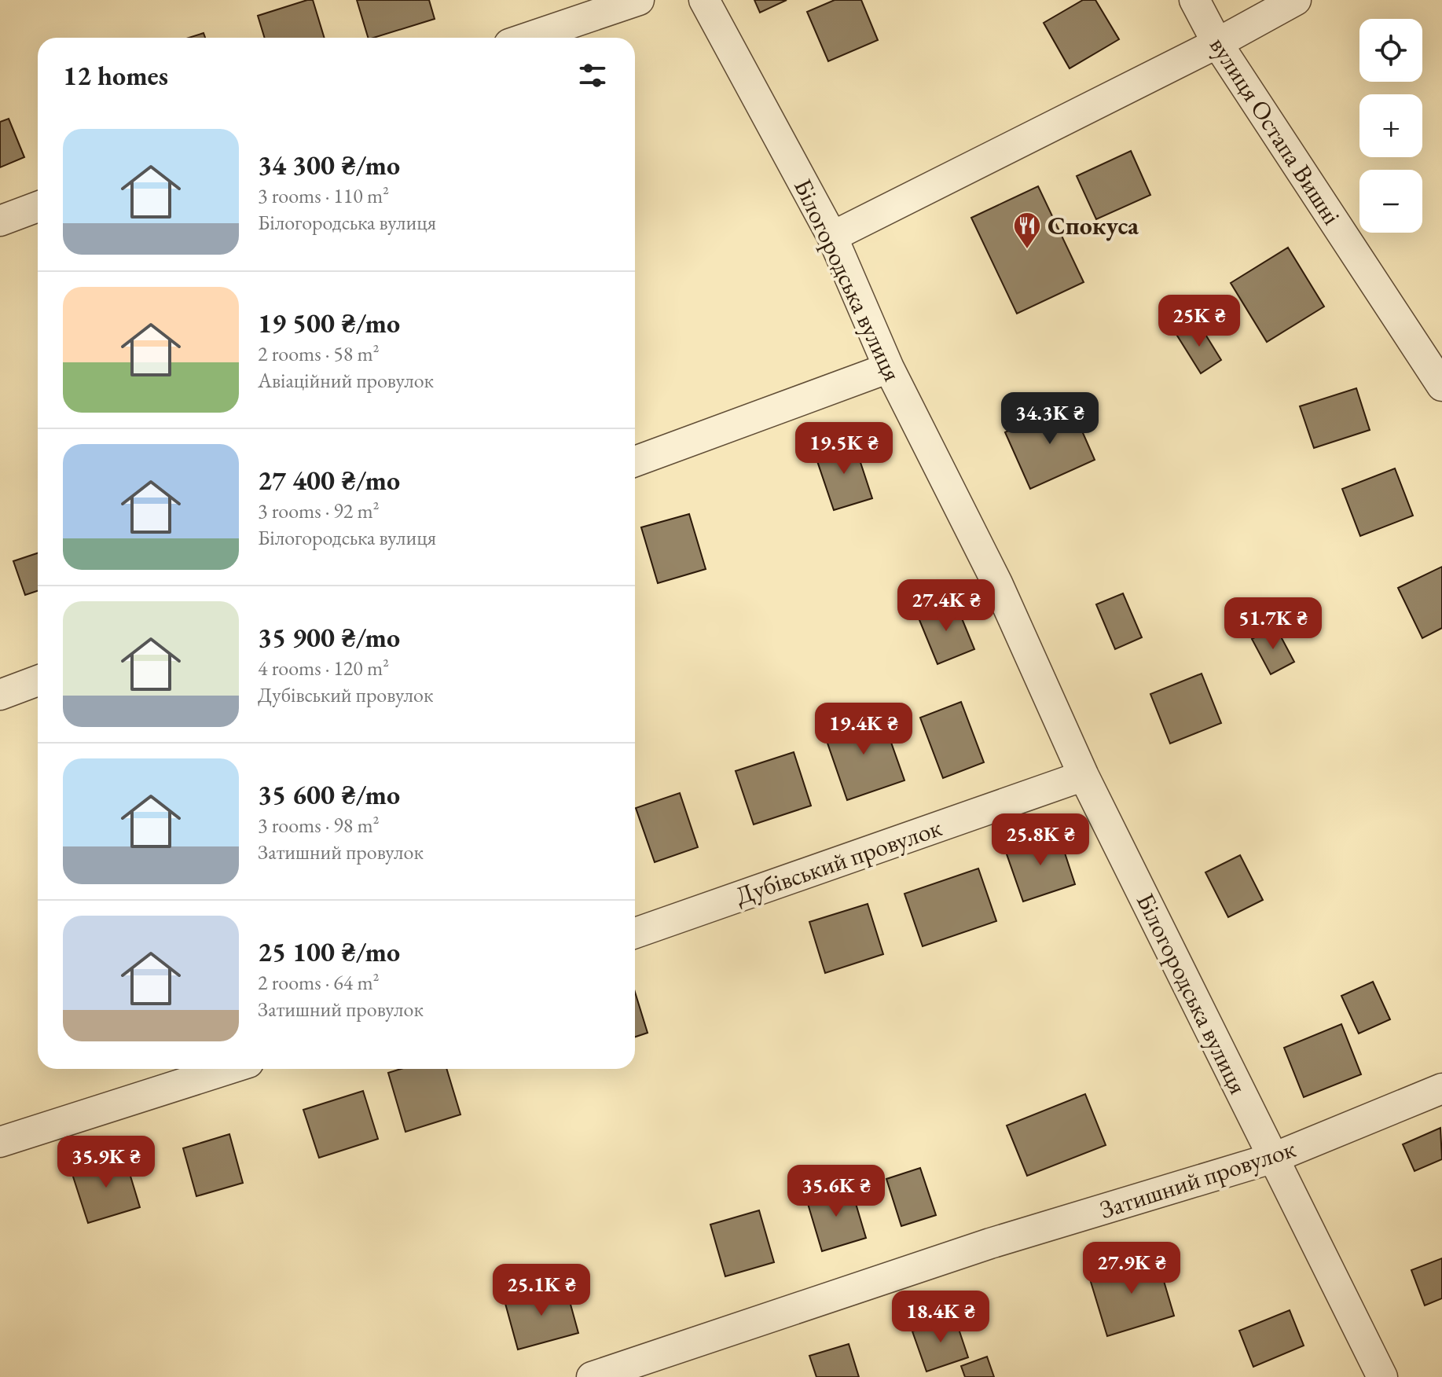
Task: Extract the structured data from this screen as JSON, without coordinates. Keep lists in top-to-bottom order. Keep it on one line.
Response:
{"streets":{"street":["вулиця Остапа Вишні","Білогородська вулиця","Дубівський провулок","Затишний провулок"]},"crossings":[["Білогородська вулиця","Дубівський провулок"],["Білогородська вулиця","Затишний провулок"]],"places":{"restaurant":["Спокуса"]},"page":{"map_buttons":["+","−"],"heading":"12 homes","list":[{"name":"34 300 ₴/mo","note":"3 rooms · 110 m² · Білогородська вулиця"},{"name":"19 500 ₴/mo","note":"2 rooms · 58 m² · Авіаційний провулок"},{"name":"27 400 ₴/mo","note":"3 rooms · 92 m² · Білогородська вулиця"},{"name":"35 900 ₴/mo","note":"4 rooms · 120 m² · Дубівський провулок"},{"name":"35 600 ₴/mo","note":"3 rooms · 98 m² · Затишний провулок"},{"name":"25 100 ₴/mo","note":"2 rooms · 64 m² · Затишний провулок"}],"price":["25K ₴","34.3K ₴","19.5K ₴","27.4K ₴","51.7K ₴","19.4K ₴","25.8K ₴","35.9K ₴","35.6K ₴","27.9K ₴","25.1K ₴","18.4K ₴"]}}
